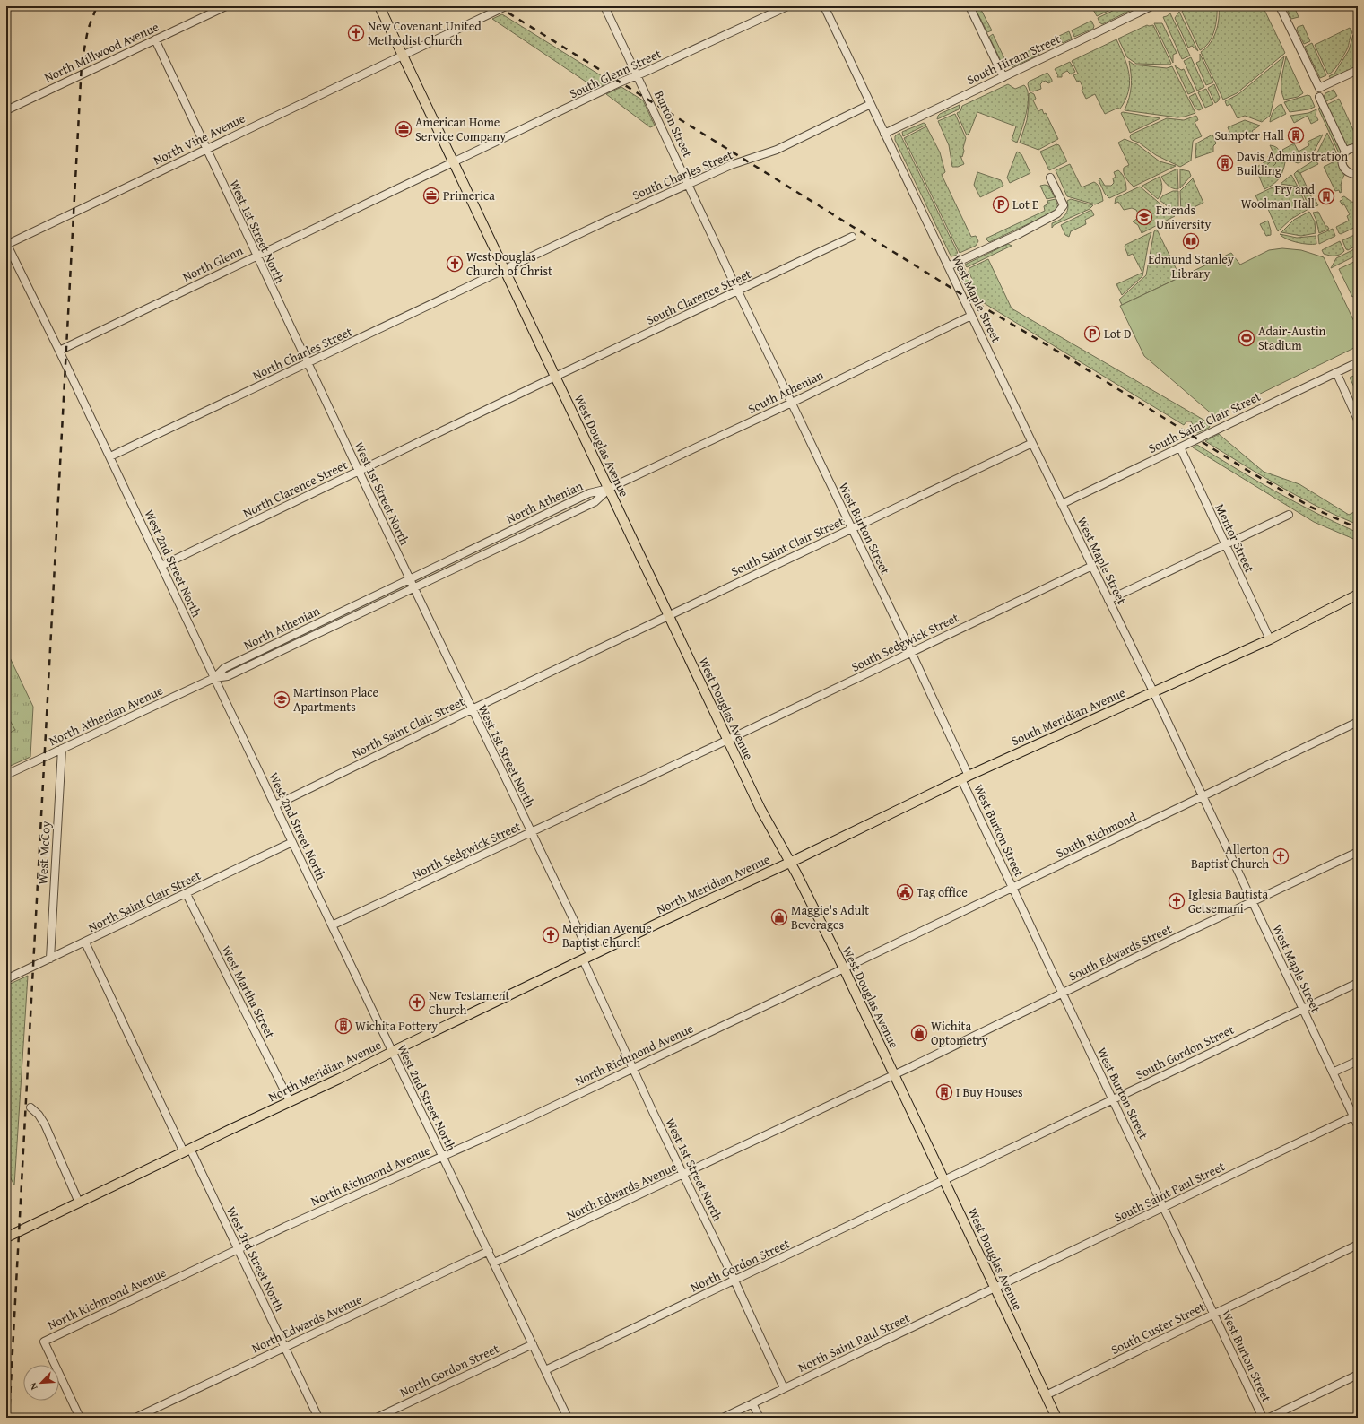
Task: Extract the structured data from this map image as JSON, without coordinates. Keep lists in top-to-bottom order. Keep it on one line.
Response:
{"streets":{"main road":["West Douglas Avenue","South Meridian Avenue","North Meridian Avenue"],"street":["North Millwood Avenue","South Hiram Street","South Glenn Street","Burton Street","North Vine Avenue","South Charles Street","West 1st Street North","North Glenn","South Clarence Street","West Maple Street","North Charles Street","South Athenian","South Saint Clair Street","North Clarence Street","North Athenian","West Burton Street","Mentor Street","West 2nd Street North","South Sedgwick Street","North Athenian Avenue","North Saint Clair Street","South Richmond","North Sedgwick Street","West McCoy","South Edwards Street","West Martha Street","South Gordon Street","North Richmond Avenue","North Edwards Avenue","South Saint Paul Street","West 3rd Street North","North Gordon Street","South Custer Street","North Saint Paul Street"]},"crossings":[["North Millwood Avenue","West 1st Street North"],["South Hiram Street","West Maple Street"],["South Glenn Street","Burton Street"],["South Glenn Street","North Glenn"],["South Glenn Street","West Douglas Avenue"],["Burton Street","South Charles Street"],["Burton Street","South Clarence Street"],["Burton Street","West Burton Street"],["North Vine Avenue","West 1st Street North"],["North Vine Avenue","West Douglas Avenue"],["North Vine Avenue","West 2nd Street North"],["South Charles Street","West Maple Street"],["South Charles Street","North Charles Street"],["South Charles Street","West Douglas Avenue"],["West 1st Street North","North Glenn"],["West 1st Street North","North Charles Street"],["West 1st Street North","North Clarence Street"],["West 1st Street North","North Athenian"],["West 1st Street North","North Saint Clair Street"],["West 1st Street North","North Sedgwick Street"],["West 1st Street North","North Meridian Avenue"],["West 1st Street North","North Richmond Avenue"],["West 1st Street North","North Edwards Avenue"],["West 1st Street North","North Gordon Street"],["West 1st Street North","North Saint Paul Street"],["North Glenn","West Douglas Avenue"],["North Glenn","West 2nd Street North"],["South Clarence Street","West Douglas Avenue"],["South Clarence Street","North Clarence Street"],["South Clarence Street","West Burton Street"],["West Maple Street","South Athenian"],["West Maple Street","South Saint Clair Street"],["West Maple Street","South Sedgwick Street"],["West Maple Street","South Meridian Avenue"],["West Maple Street","South Richmond"],["West Maple Street","South Edwards Street"],["West Maple Street","South Gordon Street"],["West Maple Street","South Saint Paul Street"],["North Charles Street","West Douglas Avenue"],["North Charles Street","West 2nd Street North"],["South Athenian","West Douglas Avenue"],["South Athenian","North Athenian"],["South Athenian","West Burton Street"],["South Saint Clair Street","West Douglas Avenue"],["South Saint Clair Street","West Burton Street"],["South Saint Clair Street","Mentor Street"],["South Saint Clair Street","North Saint Clair Street"],["West Douglas Avenue","North Clarence Street"],["West Douglas Avenue","North Athenian"],["West Douglas Avenue","South Sedgwick Street"],["West Douglas Avenue","South Meridian Avenue"],["West Douglas Avenue","North Saint Clair Street"],["West Douglas Avenue","South Richmond"],["West Douglas Avenue","North Sedgwick Street"],["West Douglas Avenue","North Meridian Avenue"],["West Douglas Avenue","South Edwards Street"],["West Douglas Avenue","South Gordon Street"],["West Douglas Avenue","North Richmond Avenue"],["West Douglas Avenue","North Edwards Avenue"],["West Douglas Avenue","South Saint Paul Street"],["West Douglas Avenue","North Gordon Street"],["West Douglas Avenue","South Custer Street"],["West Douglas Avenue","North Saint Paul Street"],["North Clarence Street","West 2nd Street North"],["North Athenian","West 2nd Street North"],["North Athenian","North Athenian Avenue"],["West Burton Street","South Sedgwick Street"],["West Burton Street","South Meridian Avenue"],["West Burton Street","South Richmond"],["West Burton Street","South Edwards Street"],["West Burton Street","South Gordon Street"],["West Burton Street","South Saint Paul Street"],["West Burton Street","South Custer Street"],["Mentor Street","South Meridian Avenue"],["West 2nd Street North","North Athenian Avenue"],["West 2nd Street North","North Saint Clair Street"],["West 2nd Street North","North Sedgwick Street"],["West 2nd Street North","North Meridian Avenue"],["West 2nd Street North","North Richmond Avenue"],["West 2nd Street North","North Edwards Avenue"],["West 2nd Street North","North Gordon Street"],["South Sedgwick Street","North Sedgwick Street"],["North Athenian Avenue","West McCoy"],["South Meridian Avenue","North Meridian Avenue"],["North Saint Clair Street","West McCoy"],["North Saint Clair Street","West Martha Street"],["North Saint Clair Street","West 3rd Street North"],["South Richmond","North Richmond Avenue"],["North Meridian Avenue","West Martha Street"],["North Meridian Avenue","West 3rd Street North"],["South Edwards Street","North Edwards Avenue"],["South Gordon Street","North Gordon Street"],["North Richmond Avenue","West 3rd Street North"],["North Edwards Avenue","West 3rd Street North"],["South Saint Paul Street","North Saint Paul Street"]],"places":{"church":["New Covenant United Methodist Church","West Douglas Church of Christ","Allerton Baptist Church","Iglesia Bautista Getsemani","Meridian Avenue Baptist Church","New Testament Church"],"office":["American Home Service Company","Primerica"],"building":["Sumpter Hall","Davis Administration Building","Fry and Woolman Hall","Wichita Pottery","I Buy Houses"],"parking":["Lot E","Lot D"],"school or university":["Friends University","Martinson Place Apartments"],"library":["Edmund Stanley Library"],"sports":["Adair-Austin Stadium"],"public building":["Tag office"],"shop":["Maggie's Adult Beverages","Wichita Optometry"]},"north":"bottom left"}
